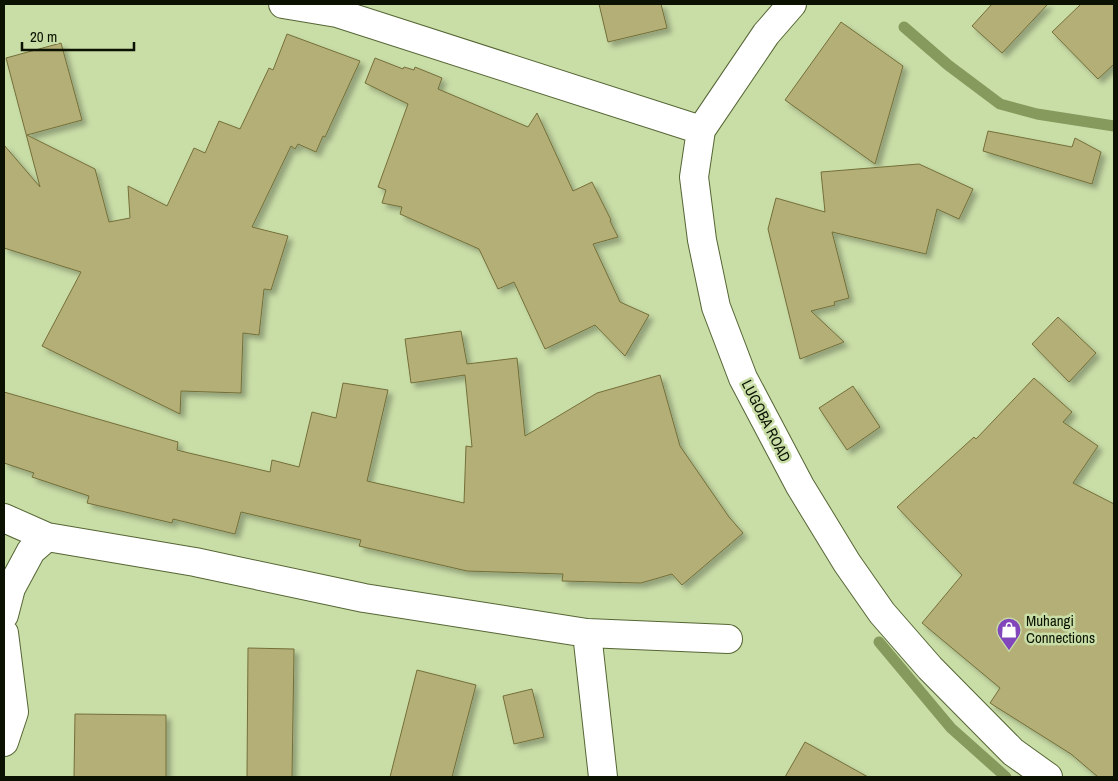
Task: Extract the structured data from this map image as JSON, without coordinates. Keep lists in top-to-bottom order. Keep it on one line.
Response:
{"streets":{"street":["LUGOBA ROAD"]},"places":{"shop":["Muhangi Connections"]},"scale_bar":"20 m"}
